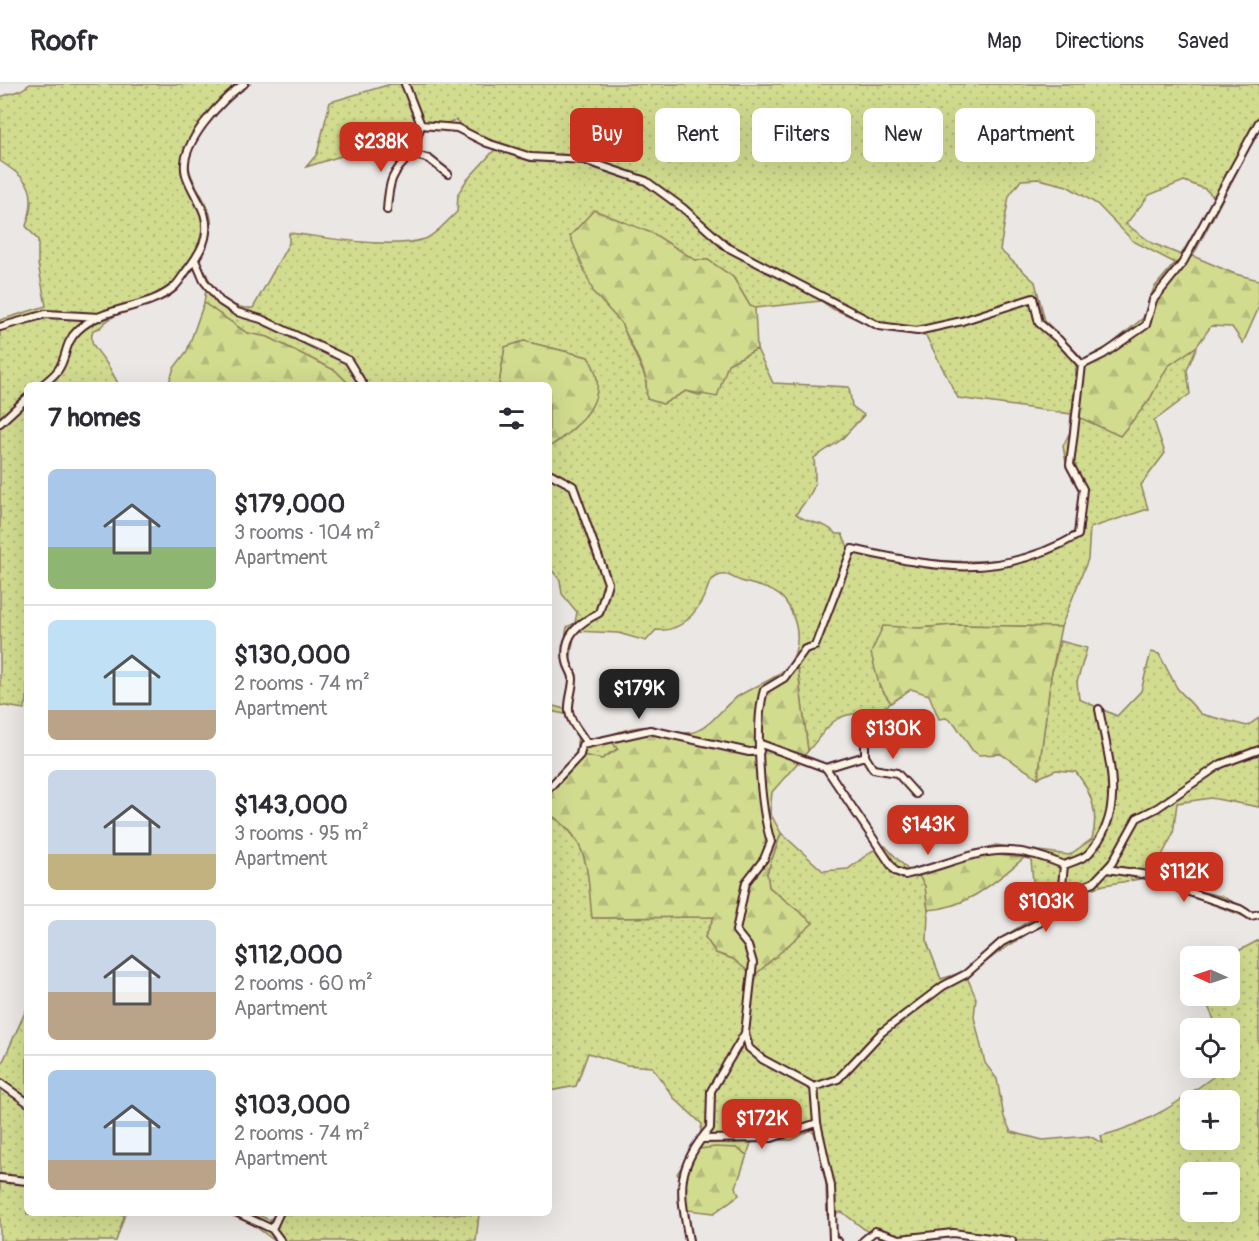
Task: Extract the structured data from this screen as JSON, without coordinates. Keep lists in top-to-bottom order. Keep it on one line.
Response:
{"north":"left","page":{"header":"Roofr","nav":["Map","Directions","Saved"],"chip":["Buy","Rent","Filters","New","Apartment"],"price":["$238K","$179K","$130K","$143K","$112K","$103K","$172K"],"heading":"7 homes","list":[{"name":"$179,000","note":"3 rooms · 104 m² · Apartment"},{"name":"$130,000","note":"2 rooms · 74 m² · Apartment"},{"name":"$143,000","note":"3 rooms · 95 m² · Apartment"},{"name":"$112,000","note":"2 rooms · 60 m² · Apartment"},{"name":"$103,000","note":"2 rooms · 74 m² · Apartment"}],"map_buttons":["+","−"]}}
